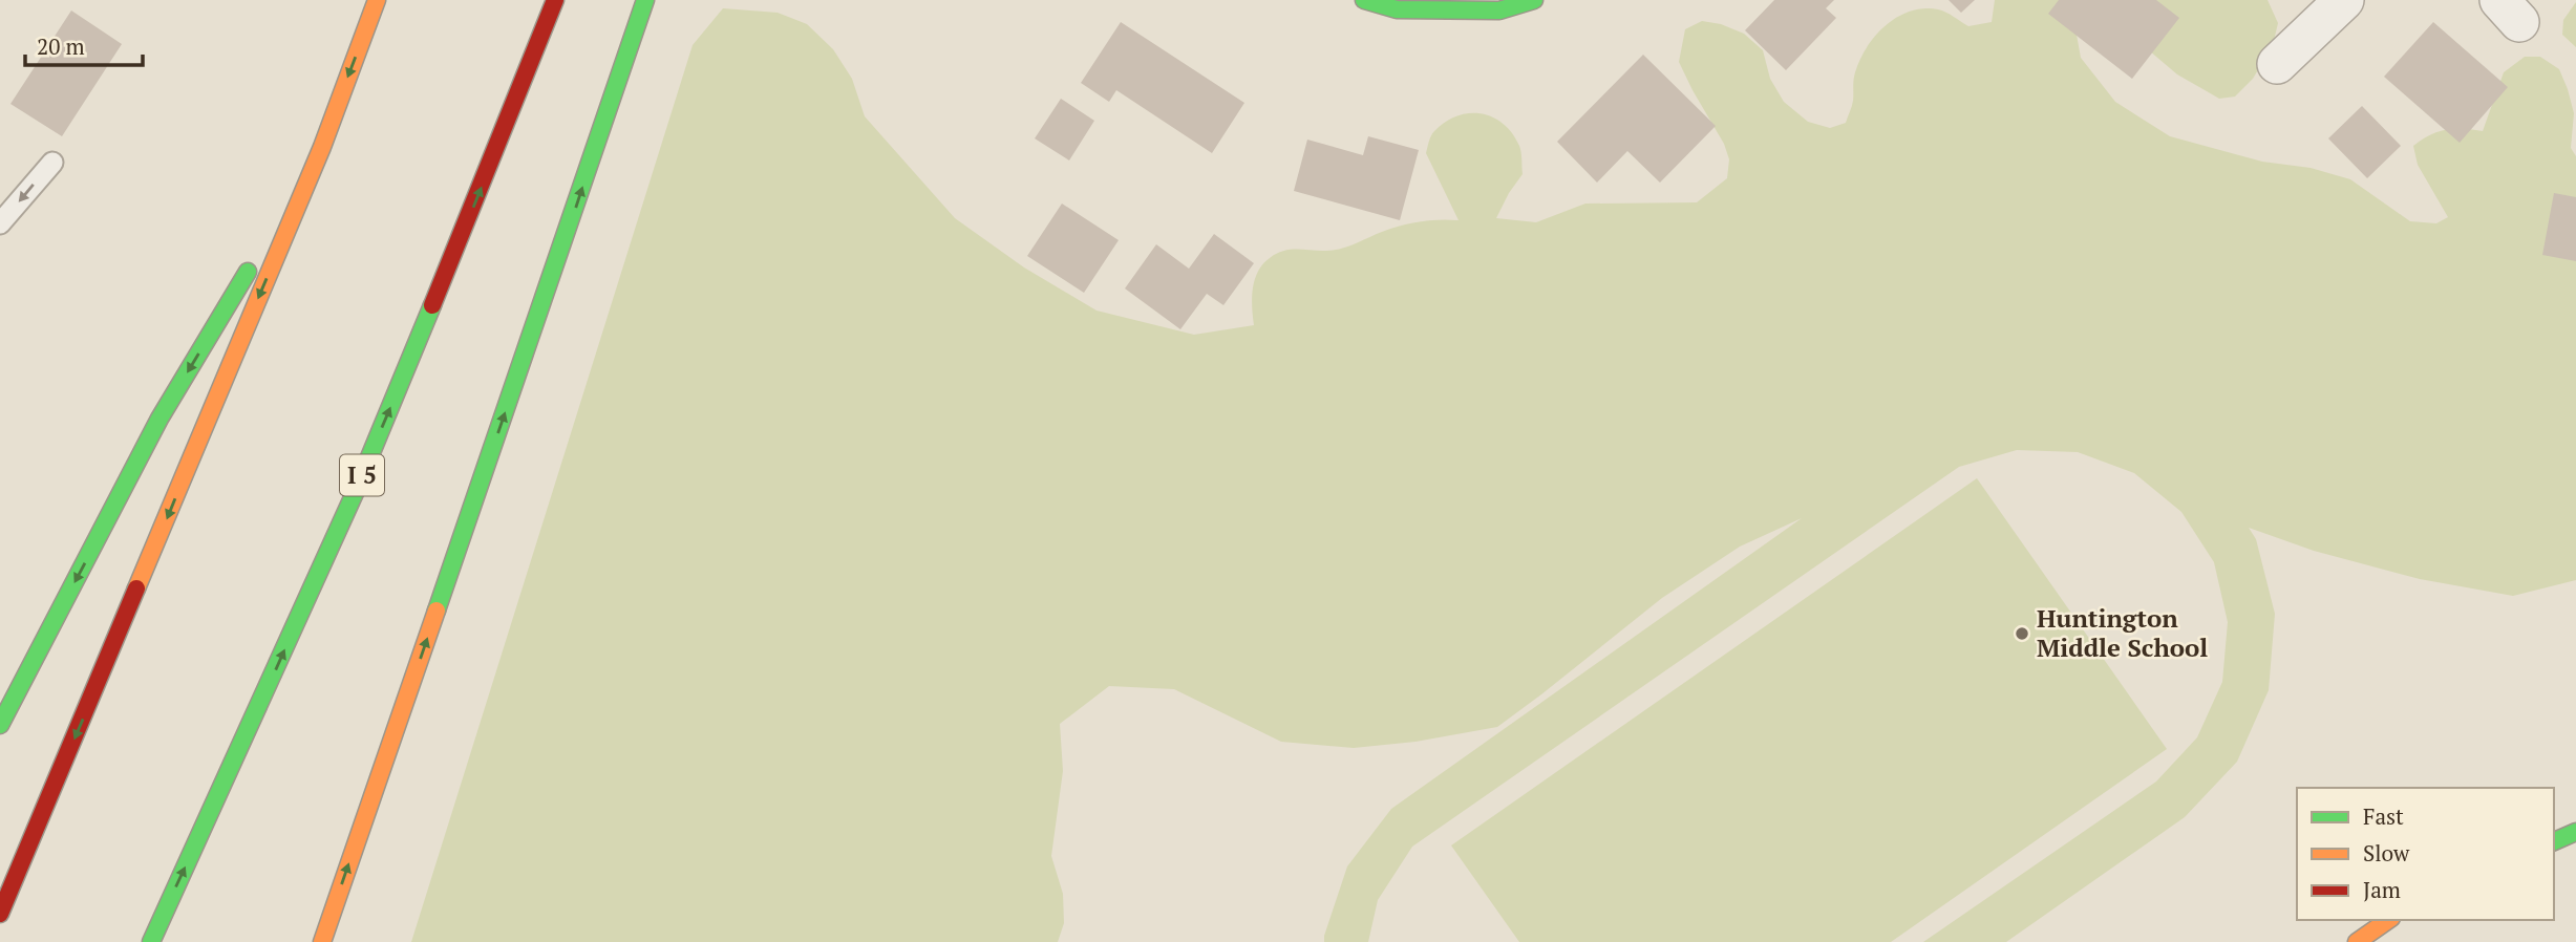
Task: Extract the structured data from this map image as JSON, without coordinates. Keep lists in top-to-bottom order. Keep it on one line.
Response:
{"streets":{"main road":["I 5"]},"places":["Huntington Middle School"],"legend":["Fast","Slow","Jam"],"scale_bar":"20 m"}
